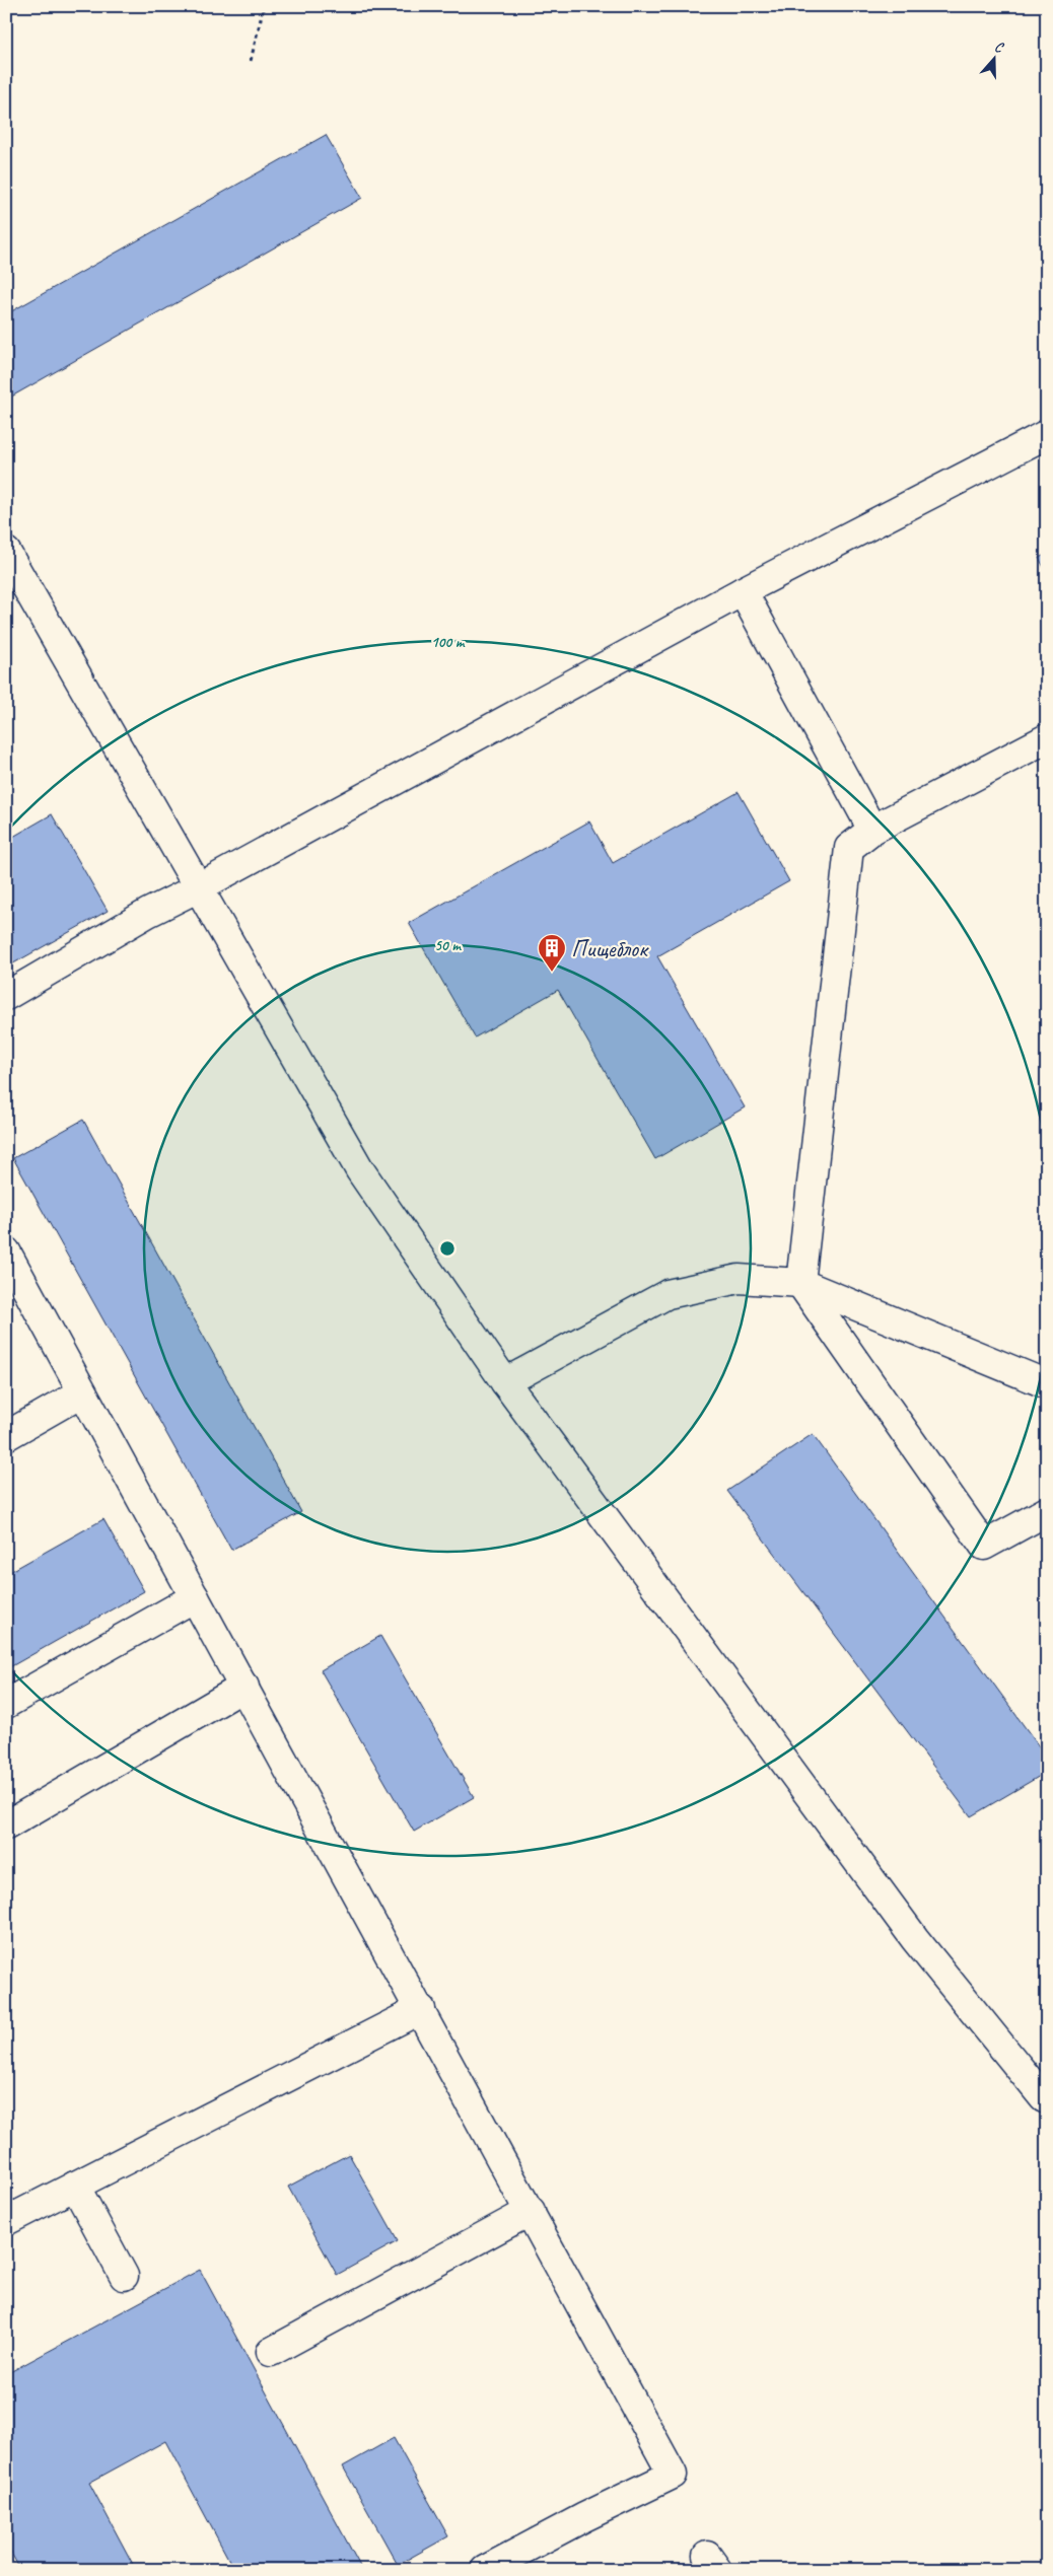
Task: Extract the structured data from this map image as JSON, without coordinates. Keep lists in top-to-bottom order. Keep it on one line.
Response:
{"places":{"building":["Пищеблок"]},"north":"top","rings":["100 m","50 m"]}
